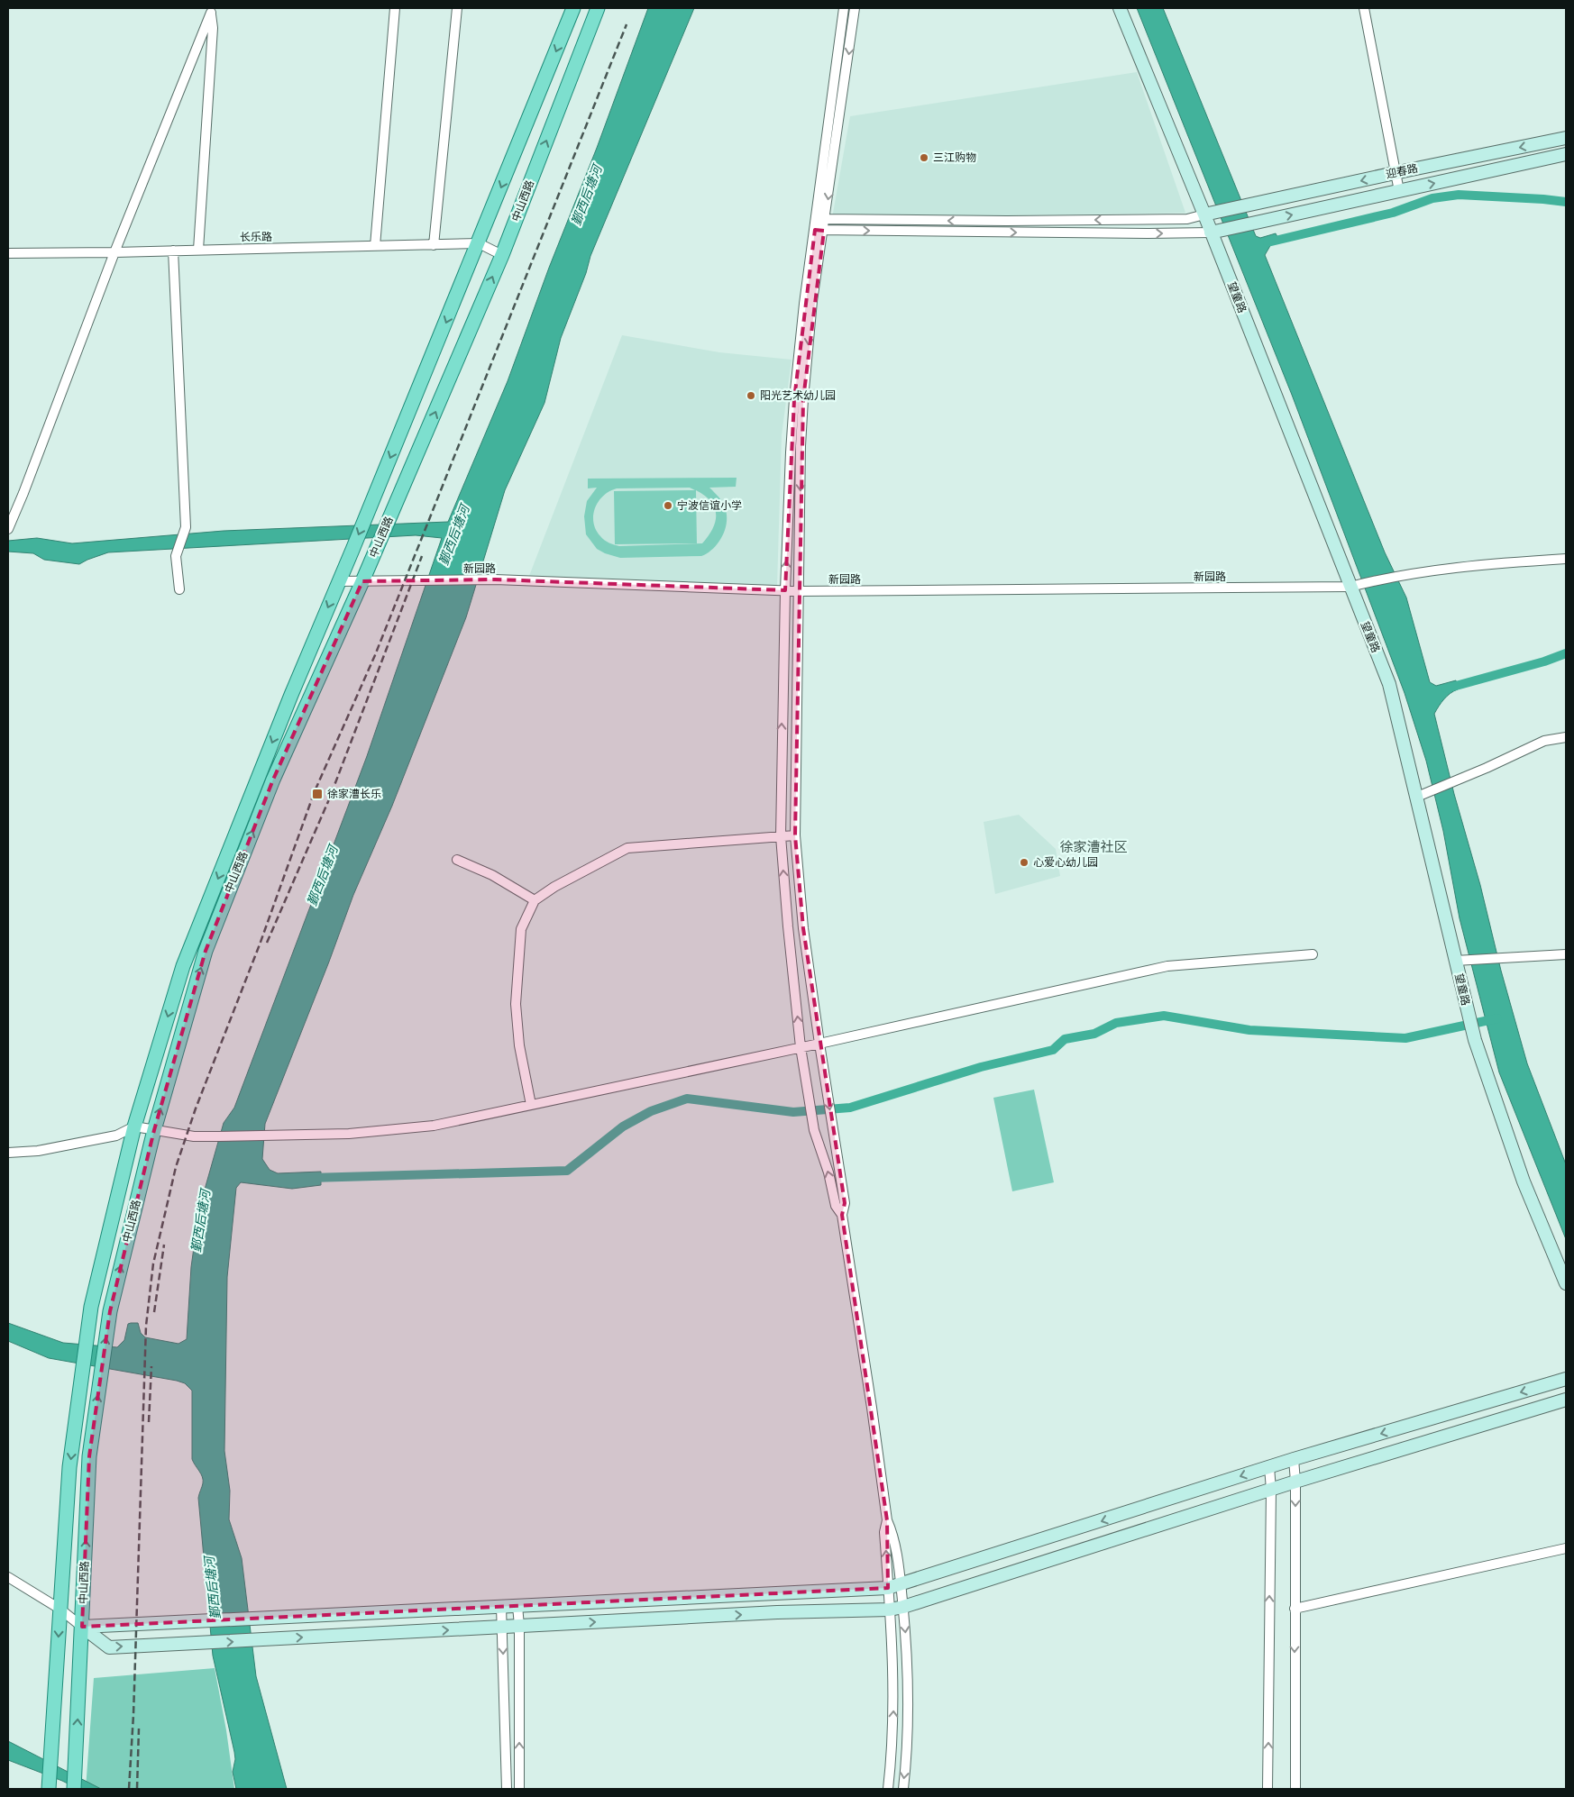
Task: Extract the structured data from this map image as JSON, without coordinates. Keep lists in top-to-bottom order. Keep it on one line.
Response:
{"streets":{"main road":["中山西路"],"street":["迎春路","长乐路","望童路","新园路"]},"crossings":[["迎春路","望童路"],["中山西路","长乐路"],["中山西路","新园路"],["望童路","新园路"]],"districts":["徐家漕社区"],"water":["鄞西后塘河"],"places":{"other":["三江购物","阳光艺术幼儿园","宁波信谊小学","心爱心幼儿园"],"transit":["徐家漕长乐"]}}
